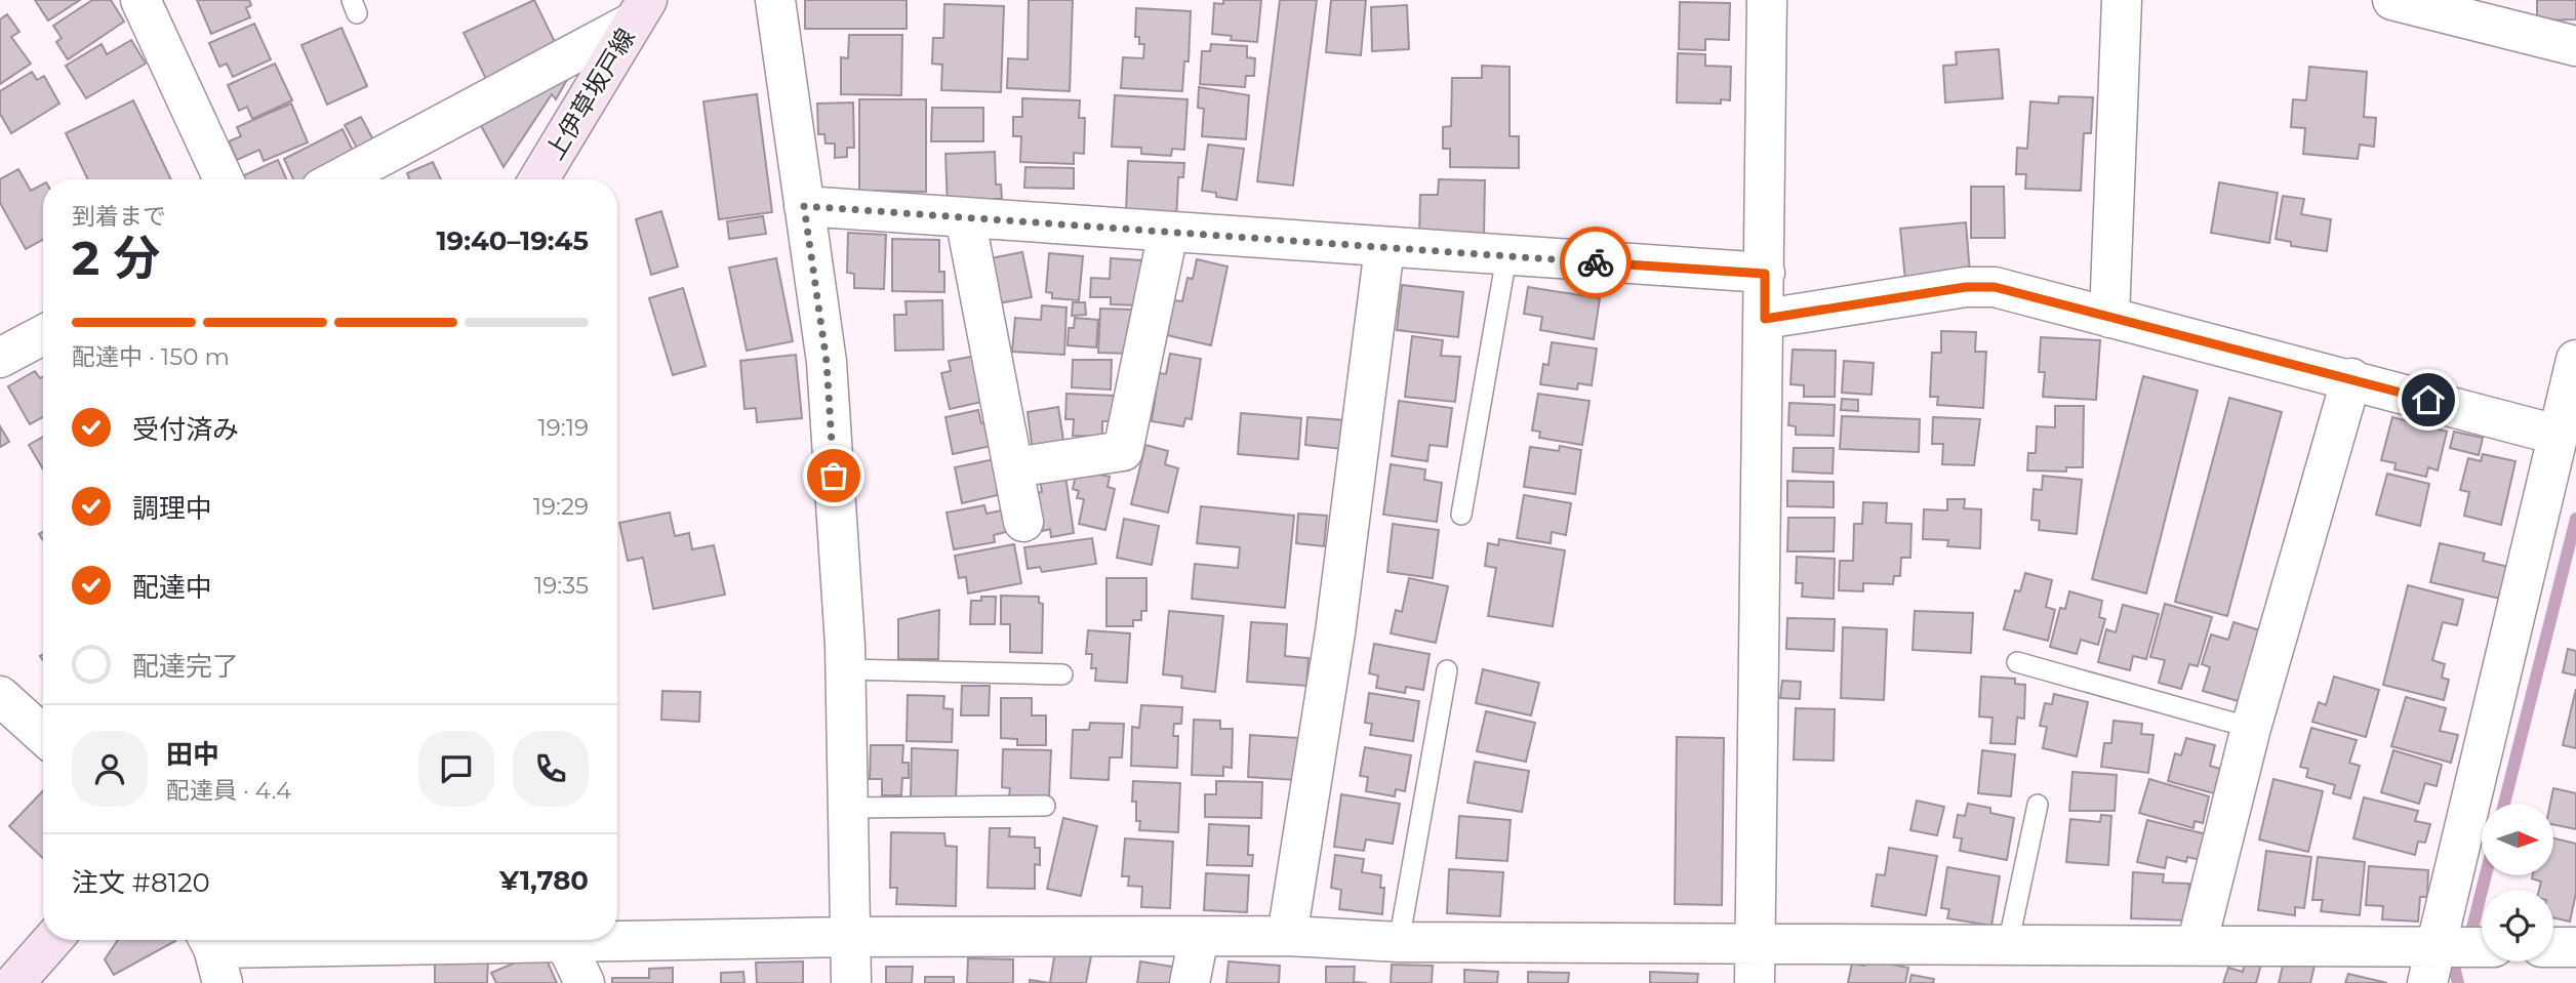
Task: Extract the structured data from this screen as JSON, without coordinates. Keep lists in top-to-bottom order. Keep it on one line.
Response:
{"streets":{"main road":["上伊草坂戸線"]},"north":"right","page":{"heading":["2 分","到着まで","19:40–19:45"],"panel":["田中","配達員 · 4.4","注文 #8120","¥1,780"],"bar":"配達中 · 150 m","list":[["受付済み","19:19"],["調理中","19:29"],["配達中","19:35"],"配達完了"]}}
